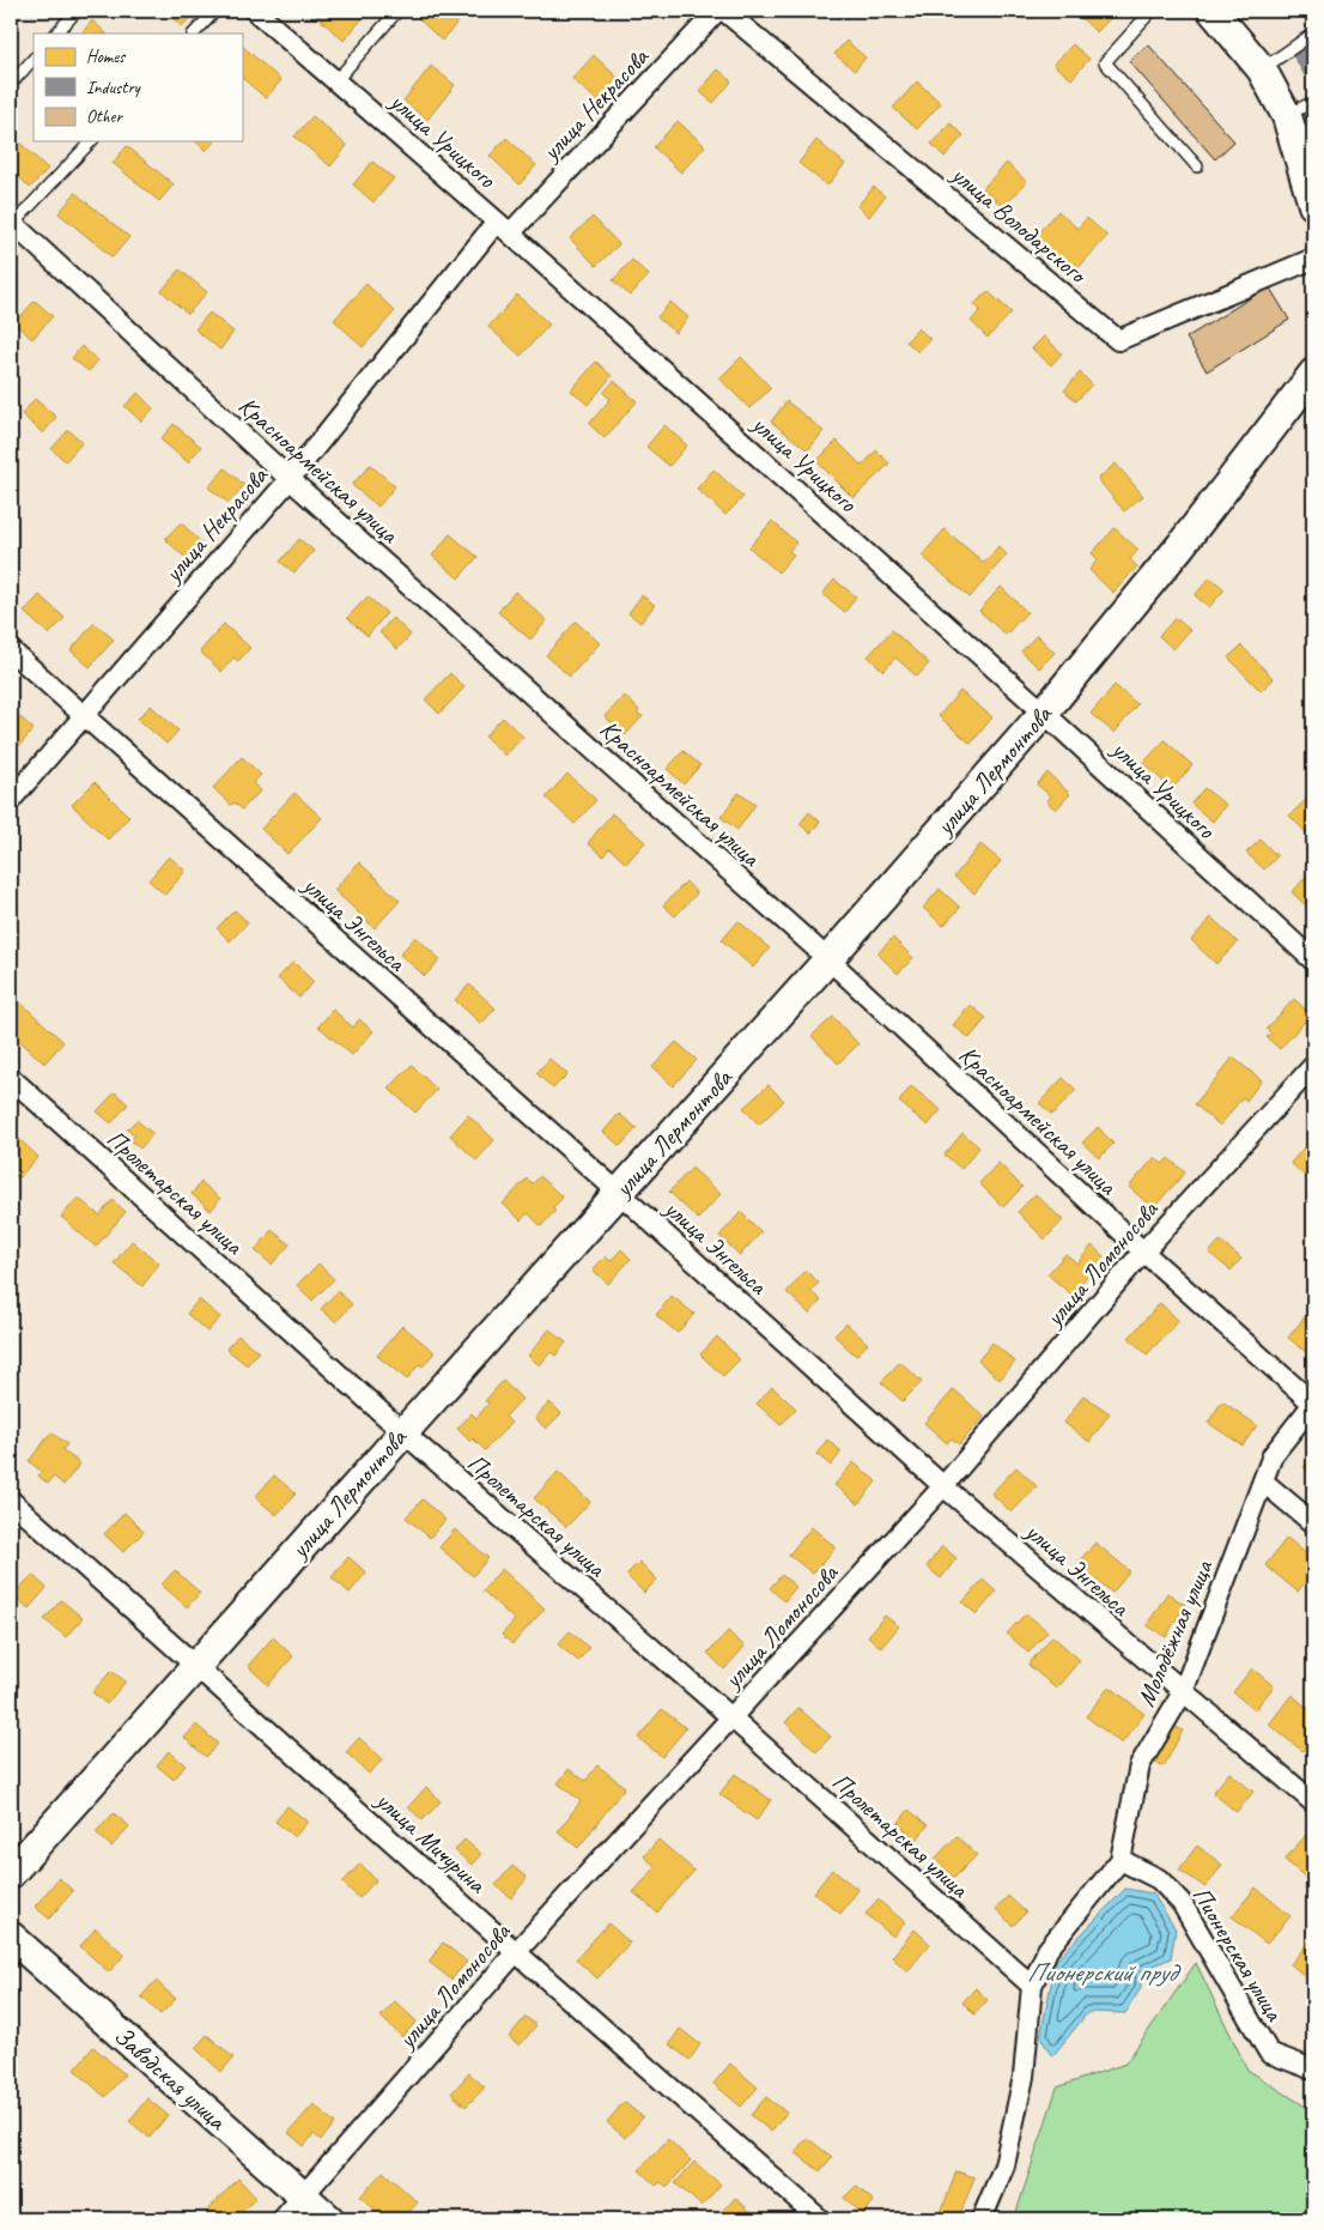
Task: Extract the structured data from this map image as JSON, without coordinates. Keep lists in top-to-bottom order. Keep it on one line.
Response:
{"streets":{"street":["улица Некрасова","улица Урицкого","улица Володарского","Красноармейская улица","улица Лермонтова","улица Энгельса","Пролетарская улица","улица Ломоносова","Молодёжная улица","улица Мичурина","Пионерская улица","Заводская улица"]},"crossings":[["улица Некрасова","улица Урицкого"],["улица Некрасова","Красноармейская улица"],["улица Некрасова","улица Энгельса"],["улица Урицкого","улица Лермонтова"],["Красноармейская улица","улица Лермонтова"],["Красноармейская улица","улица Ломоносова"],["Красноармейская улица","Молодёжная улица"],["улица Лермонтова","улица Энгельса"],["улица Лермонтова","Пролетарская улица"],["улица Лермонтова","улица Мичурина"],["улица Энгельса","улица Ломоносова"],["улица Энгельса","Молодёжная улица"],["Пролетарская улица","улица Ломоносова"],["Пролетарская улица","Молодёжная улица"],["улица Ломоносова","улица Мичурина"],["улица Ломоносова","Заводская улица"],["Молодёжная улица","Пионерская улица"]],"water":["Пионерский пруд"],"legend":["Homes","Industry","Other"]}
